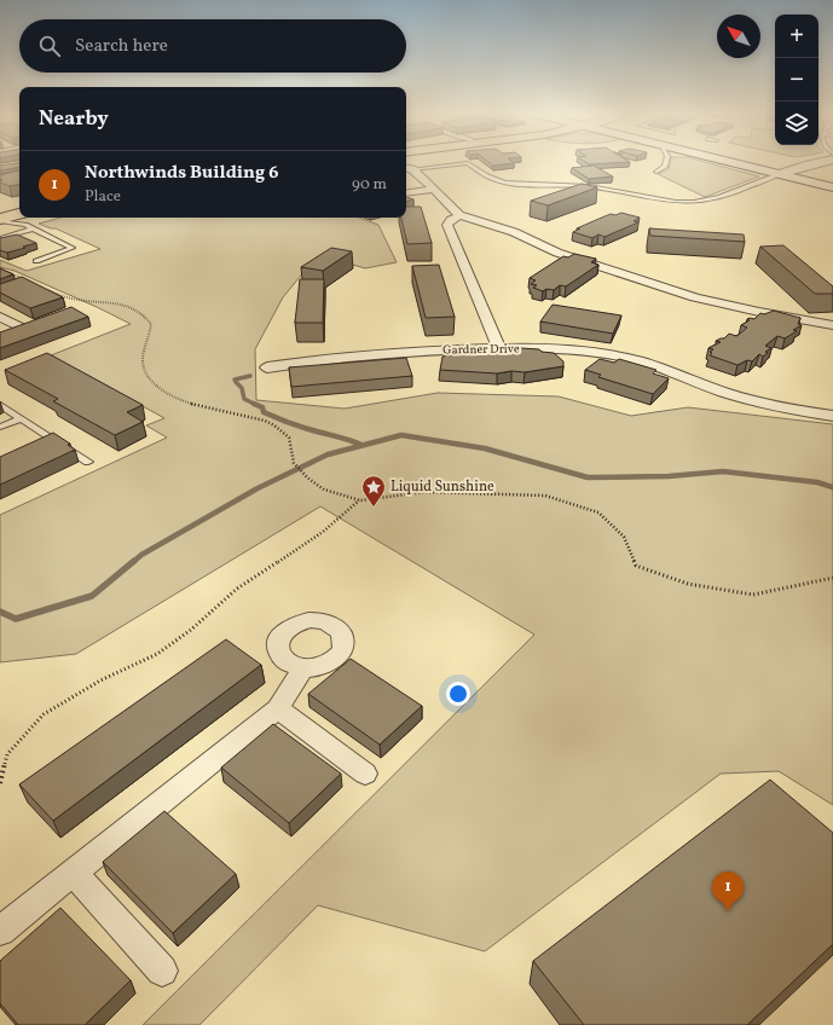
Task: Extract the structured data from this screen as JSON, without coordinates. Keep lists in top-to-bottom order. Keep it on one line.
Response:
{"streets":{"street":["Gardner Drive"]},"places":{"place":["Liquid Sunshine"]},"north":"top left","page":{"map_buttons":["+","−"],"search":"Search here","heading":"Nearby","list":[{"mark":"1","name":"Northwinds Building 6","note":"Place","value":"90 m"}],"pins":"1"}}
